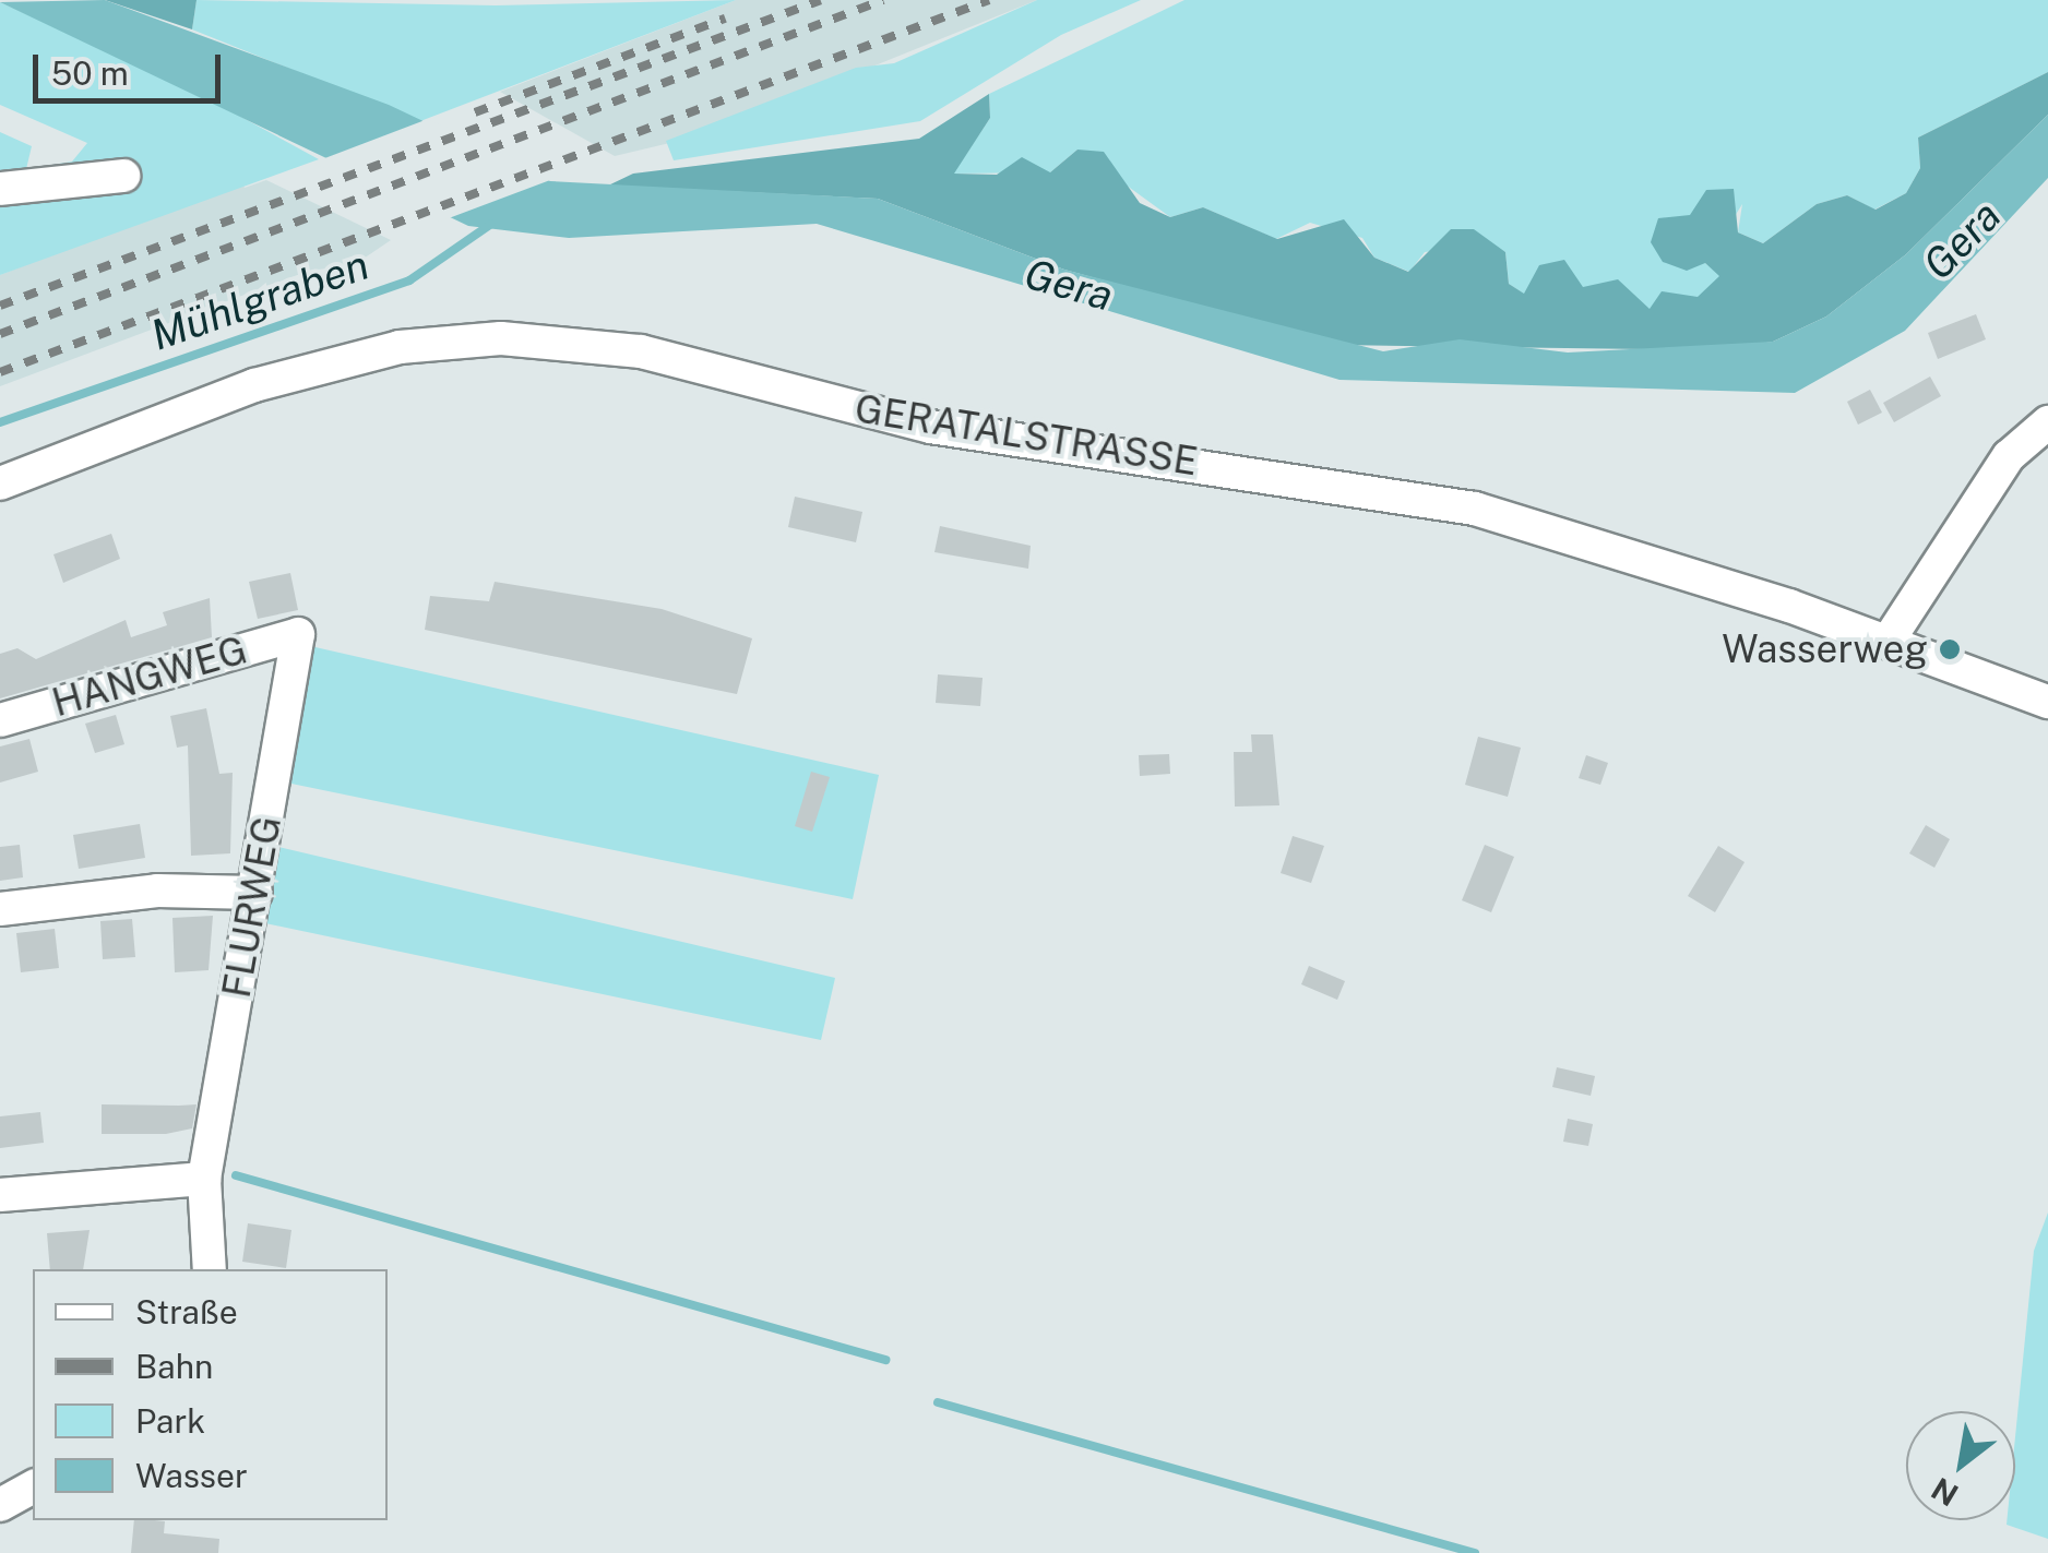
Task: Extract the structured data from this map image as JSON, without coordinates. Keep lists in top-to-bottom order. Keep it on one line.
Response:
{"streets":{"street":["GERATALSTRASSE","HANGWEG","FLURWEG"]},"crossings":[["HANGWEG","FLURWEG"]],"water":["Gera","Mühlgraben"],"places":["Wasserweg"],"legend":["Straße","Bahn","Park","Wasser"],"scale_bar":"50 m","north":"bottom left"}
